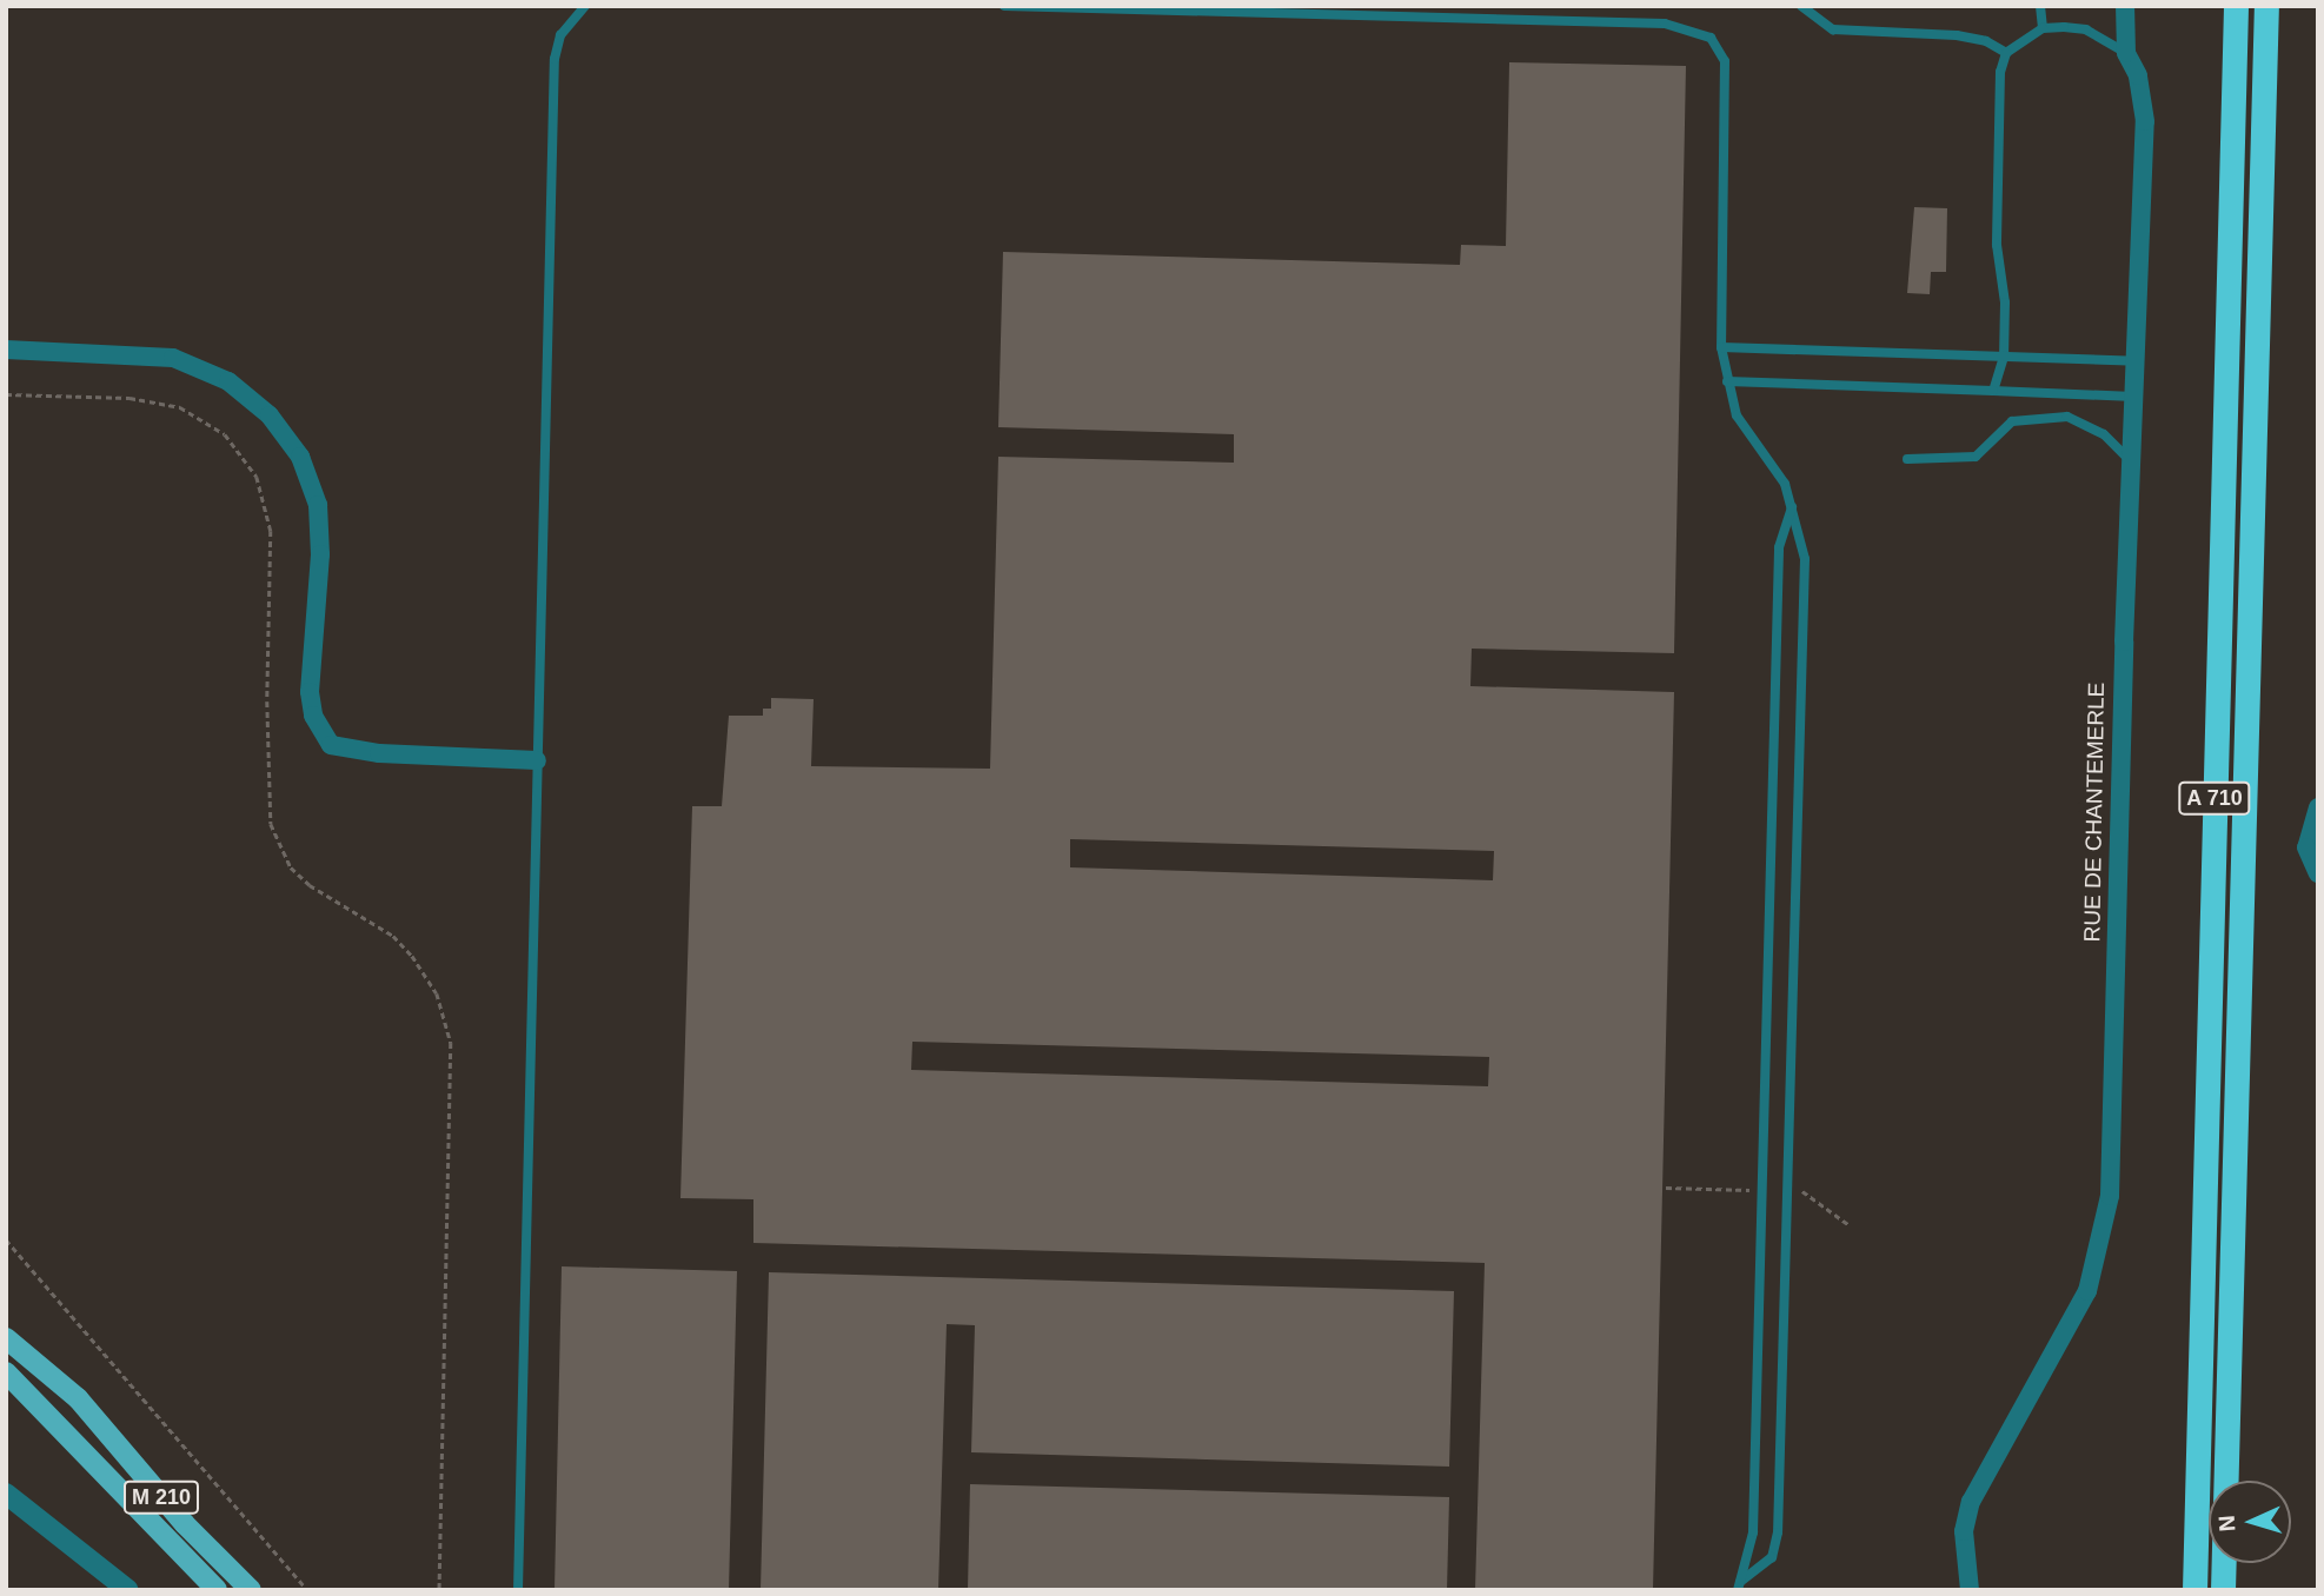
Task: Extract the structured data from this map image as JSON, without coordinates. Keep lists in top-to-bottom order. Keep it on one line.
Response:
{"streets":{"highway":["A 710"],"main road":["M 210"],"street":["RUE DE CHANTEMERLE"]},"north":"left"}
